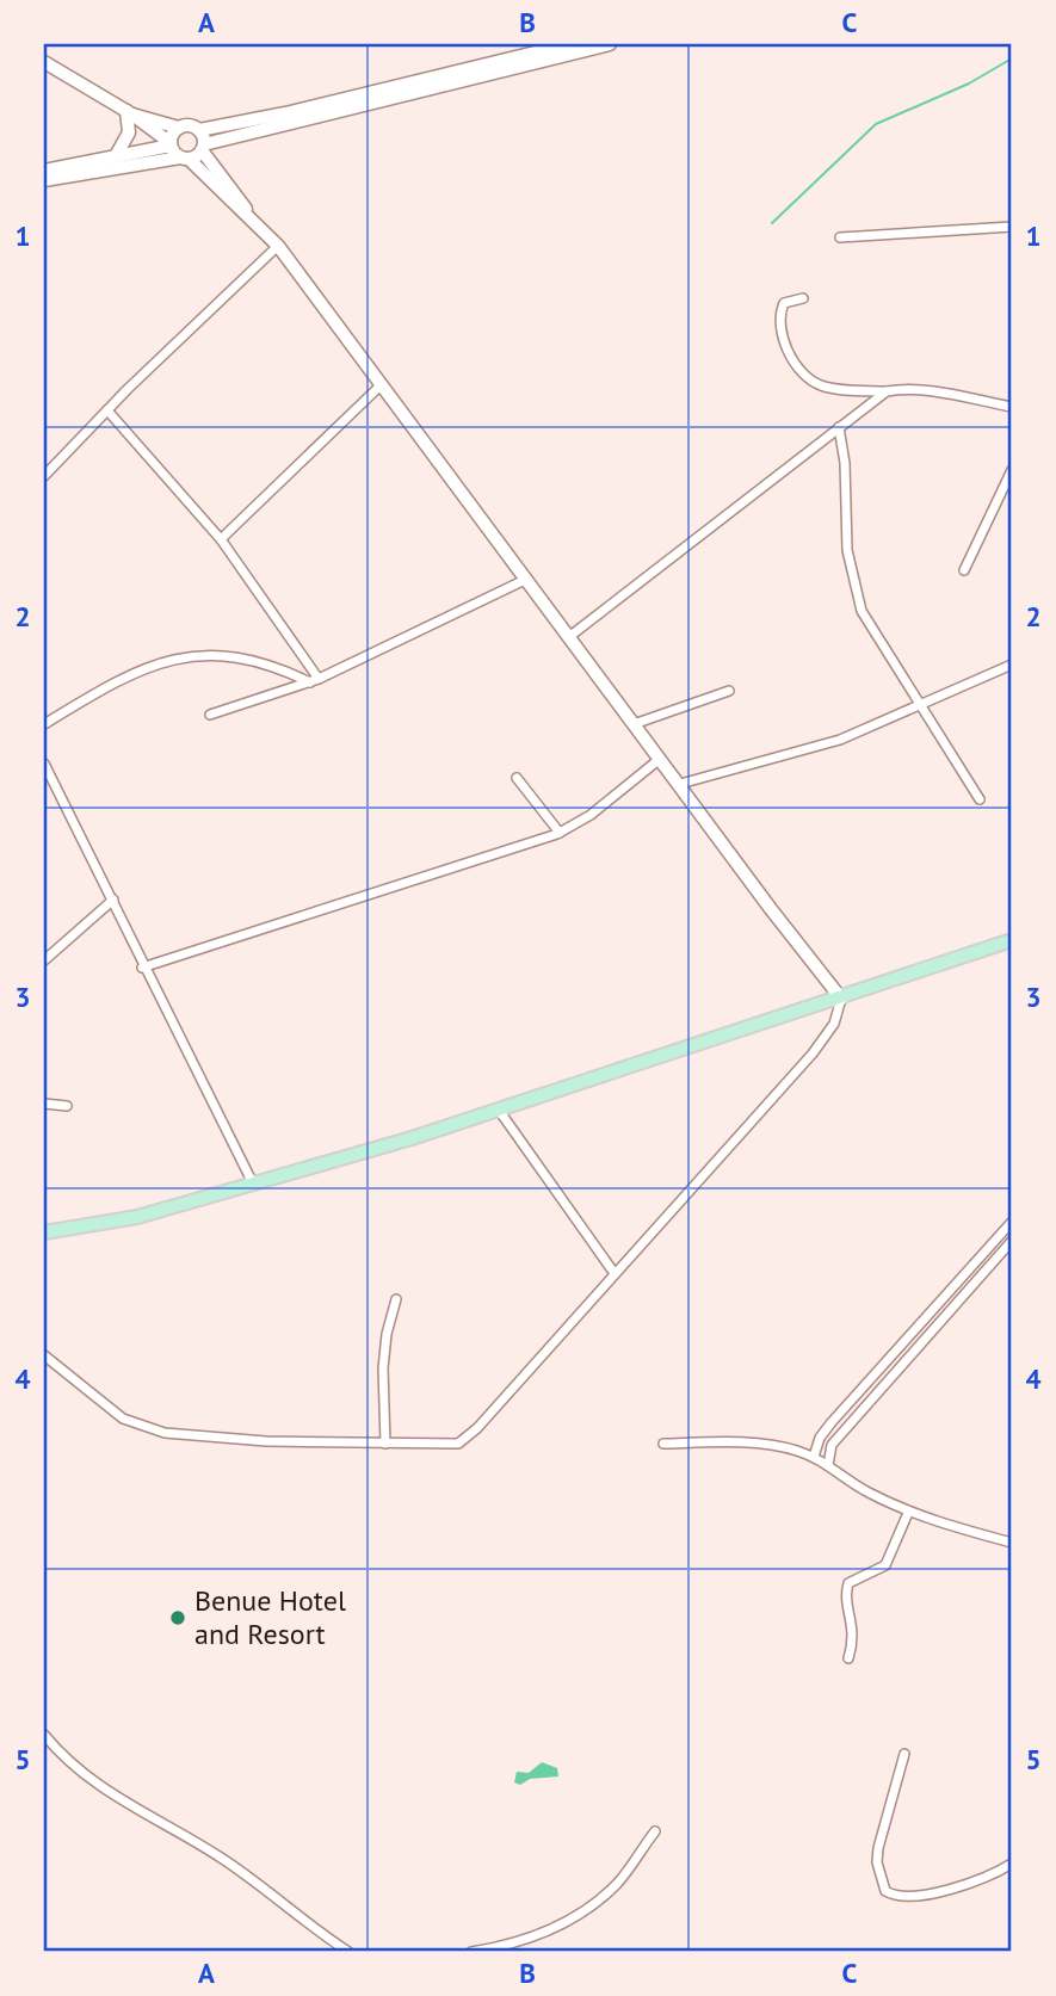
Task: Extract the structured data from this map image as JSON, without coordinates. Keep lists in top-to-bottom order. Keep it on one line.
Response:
{"places":["Benue Hotel and Resort"],"grid":{"columns":["A","B","C"],"rows":["1","2","3","4","5"]}}
